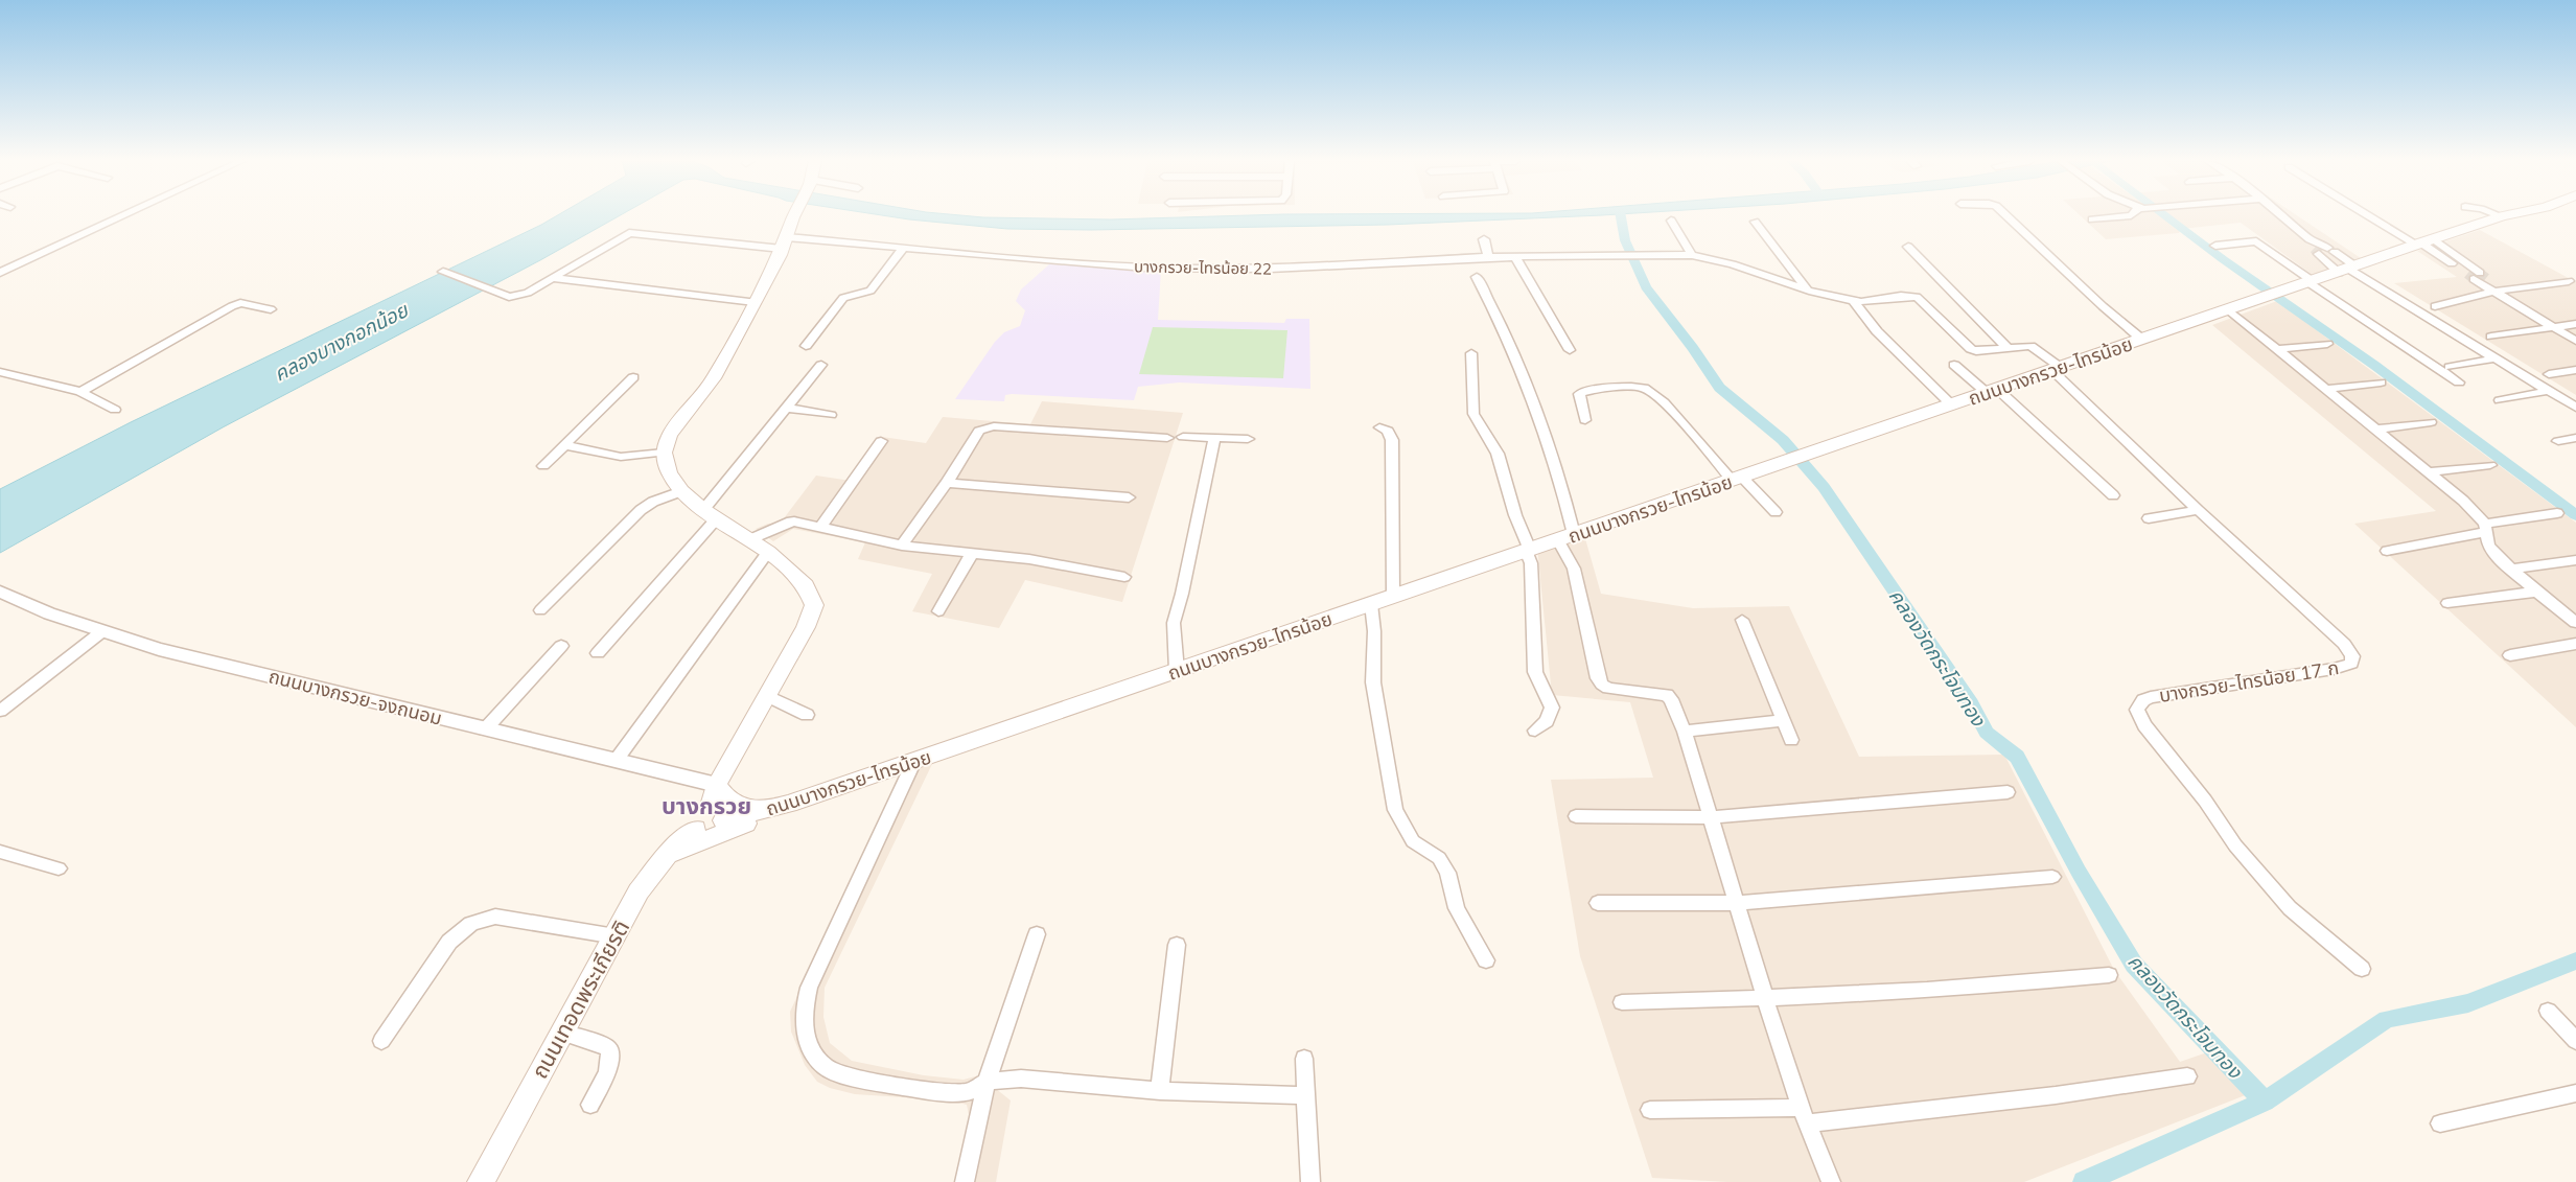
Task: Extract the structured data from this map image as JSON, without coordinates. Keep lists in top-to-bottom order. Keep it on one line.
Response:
{"streets":{"main road":["ถนนบางกรวย-ไทรน้อย","ถนนเทอดพระเกียรติ"],"street":["บางกรวย-ไทรน้อย 22","บางกรวย-ไทรน้อย 17 ก","ถนนบางกรวย-จงถนอม"]},"crossings":[["บางกรวย-ไทรน้อย 22","บางกรวย-ไทรน้อย 17 ก"],["ถนนบางกรวย-ไทรน้อย","บางกรวย-ไทรน้อย 17 ก"],["ถนนบางกรวย-ไทรน้อย","ถนนเทอดพระเกียรติ"]],"districts":["บางกรวย"],"water":["คลองบางกอกน้อย","คลองวัดกระโจมทอง"]}
